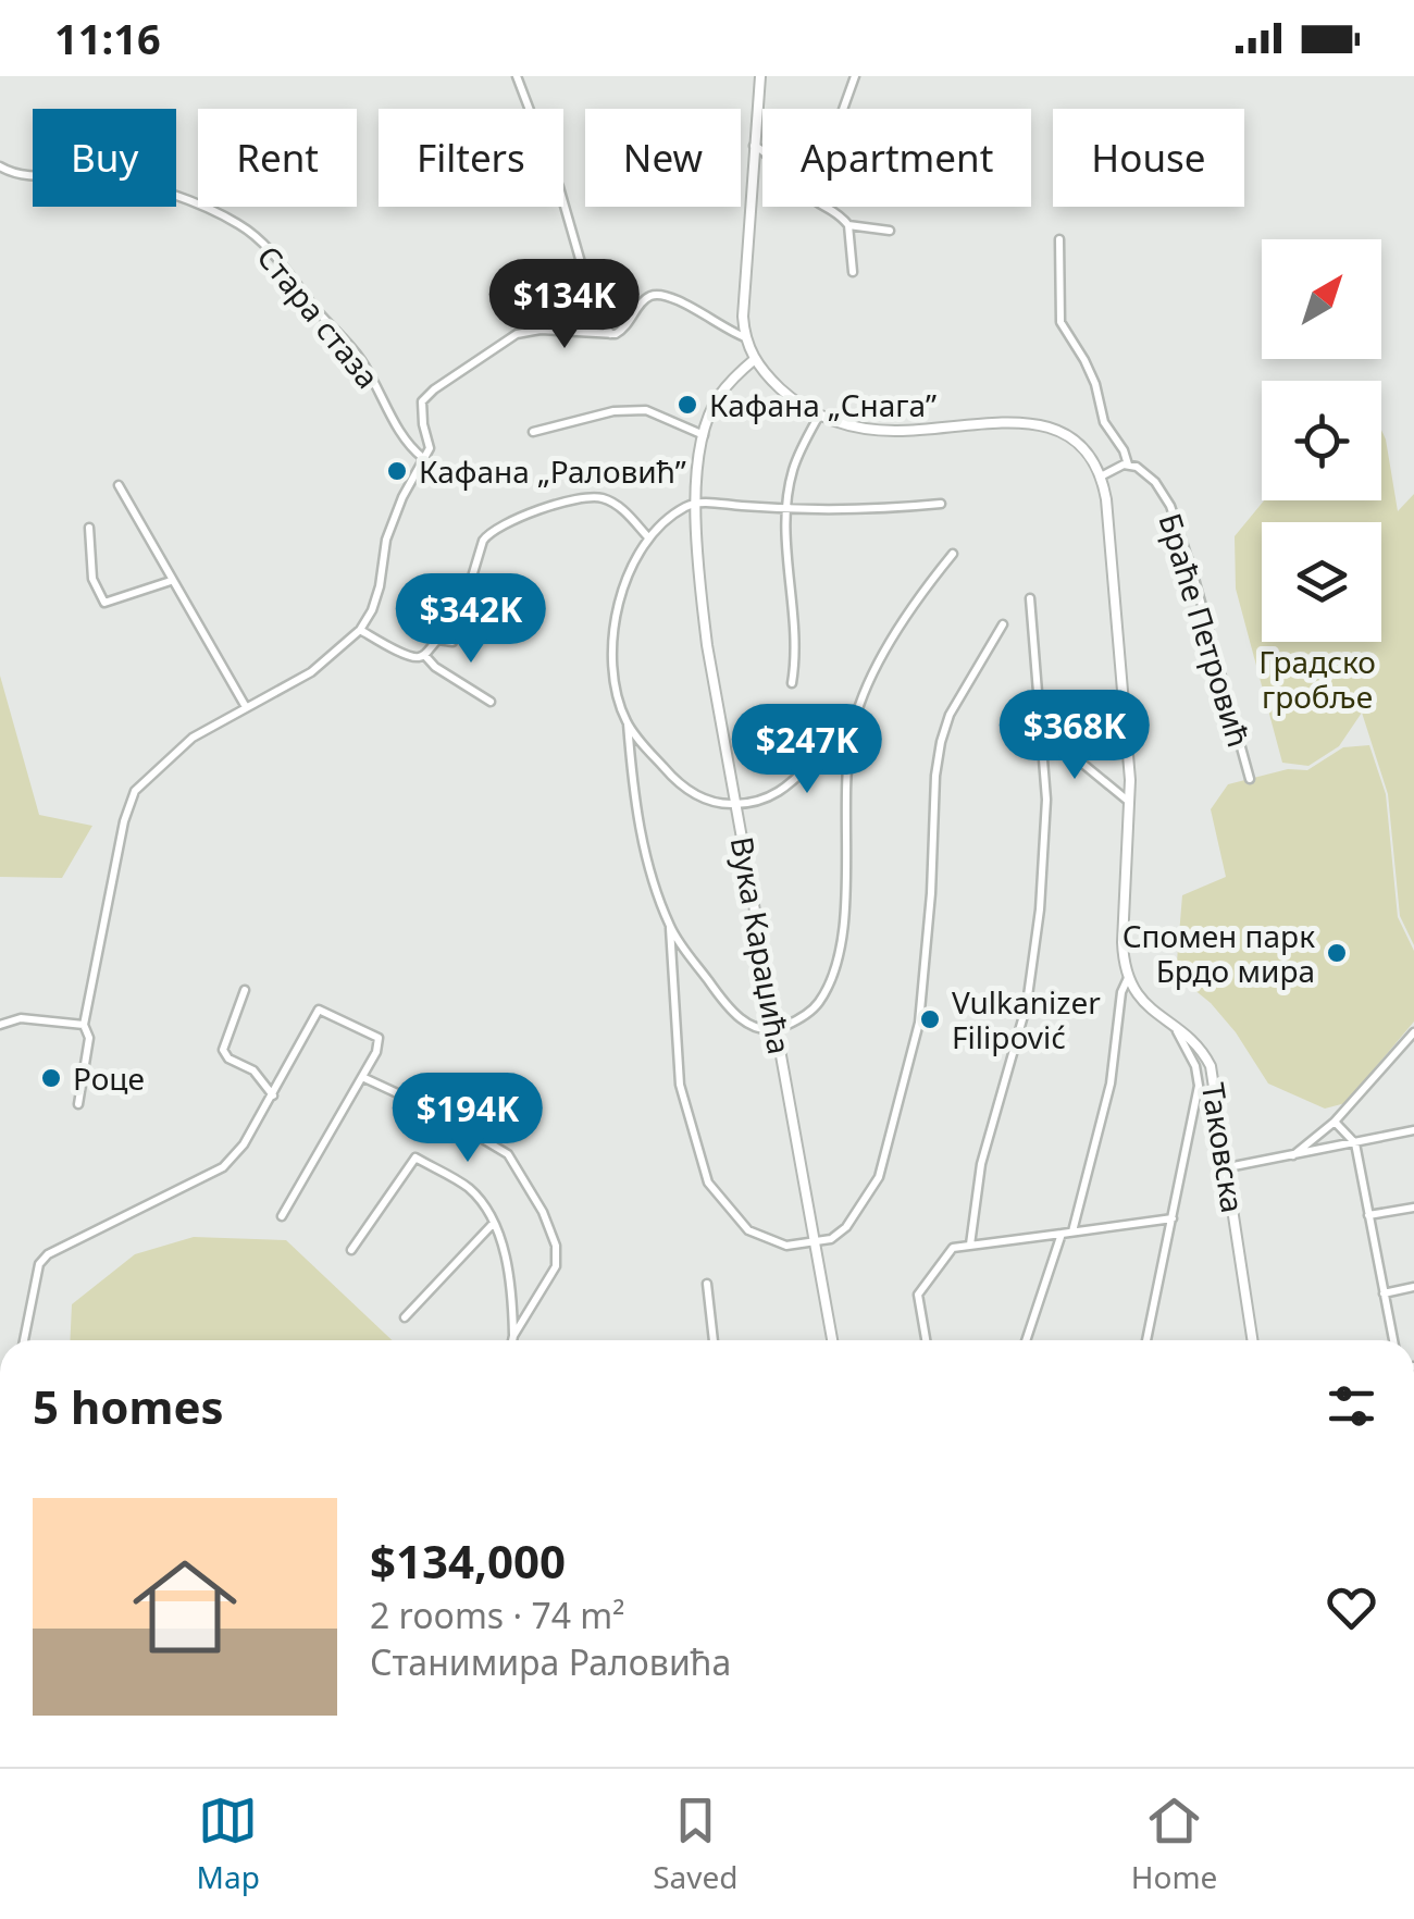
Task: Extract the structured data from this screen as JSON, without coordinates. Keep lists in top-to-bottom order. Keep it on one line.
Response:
{"streets":{"street":["Стара стаза","Браће Петровић","Вука Караџића","Таковска"]},"parks":["Градско гробље"],"places":["Кафана „Снага”","Кафана „Раловић”","Спомен парк Брдо мира","Vulkanizer Filipović","Роце"],"north":"top right","page":{"status":"11:16","chip":["Buy","Rent","Filters","New","Apartment","House"],"price":["$134K","$342K","$368K","$247K","$194K"],"heading":"5 homes","list":[{"name":"$134,000","note":"2 rooms · 74 m² · Станимира Раловића"}],"tabs":["Map","Saved","Home"]}}
